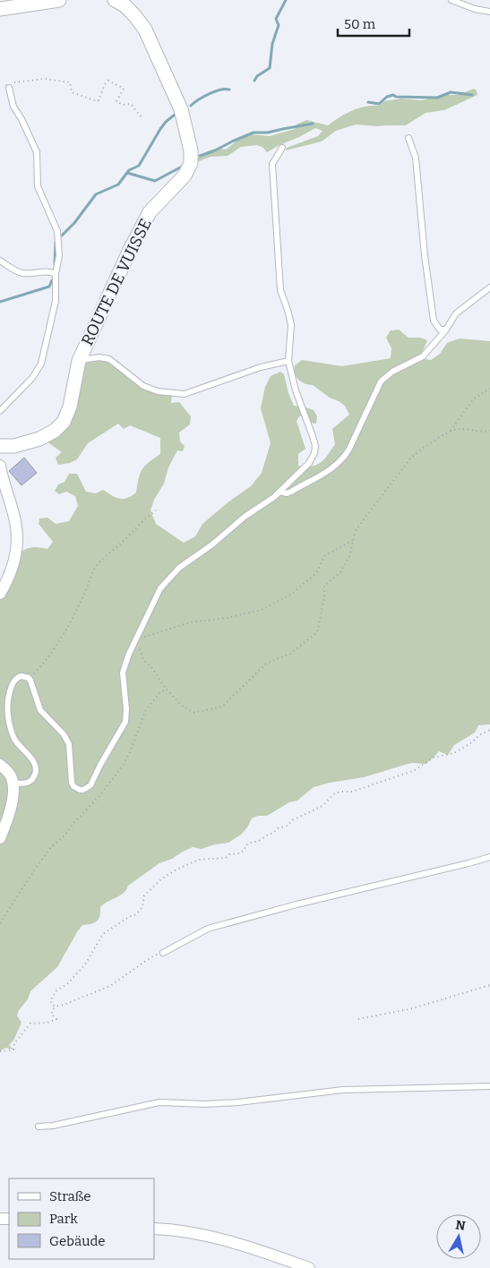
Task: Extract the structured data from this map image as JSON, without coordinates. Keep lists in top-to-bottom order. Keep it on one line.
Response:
{"streets":{"street":["ROUTE DE VUISSE"]},"legend":["Straße","Park","Gebäude"],"scale_bar":"50 m","north":"top"}
